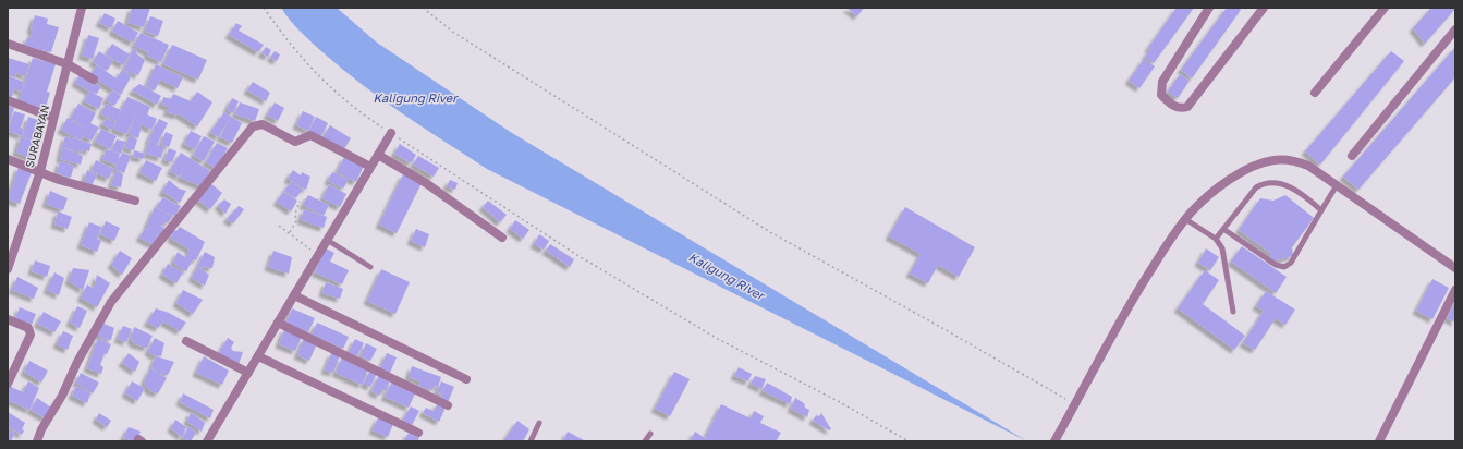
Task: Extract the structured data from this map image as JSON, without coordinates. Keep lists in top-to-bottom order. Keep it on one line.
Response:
{"streets":{"street":["SURABAYAN"]},"water":["Kaligung River"]}
